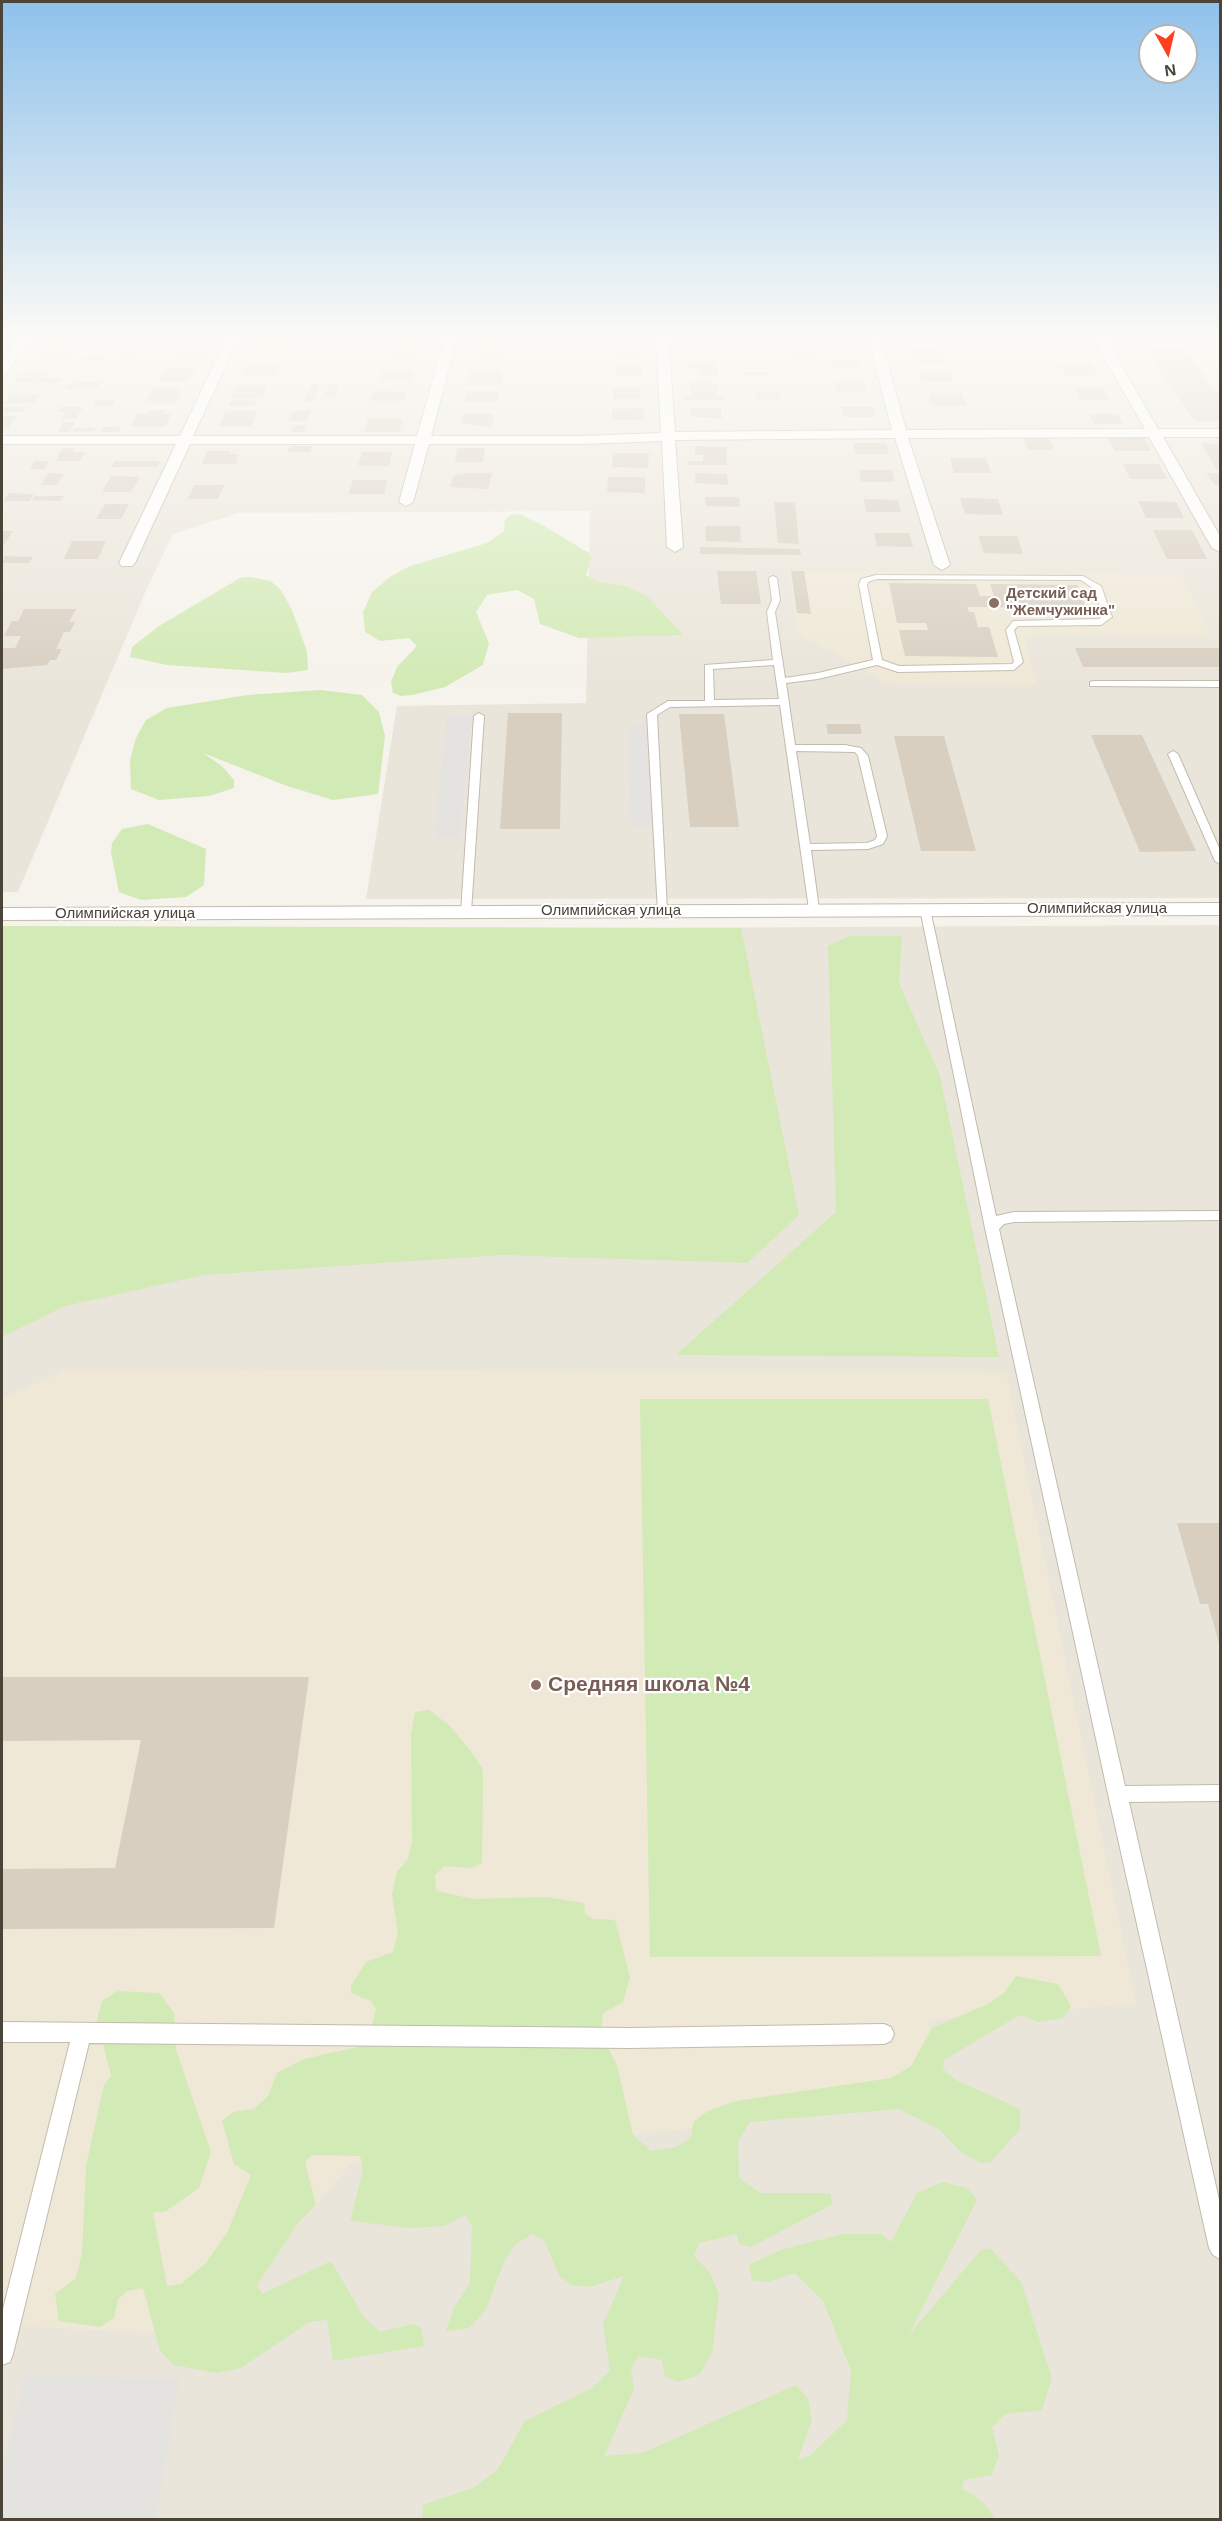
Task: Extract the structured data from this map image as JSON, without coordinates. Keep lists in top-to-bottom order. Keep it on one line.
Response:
{"streets":{"street":["Олимпийская улица"]},"places":["Детский сад \"Жемчужинка\"","Средняя школа №4"],"north":"bottom"}
